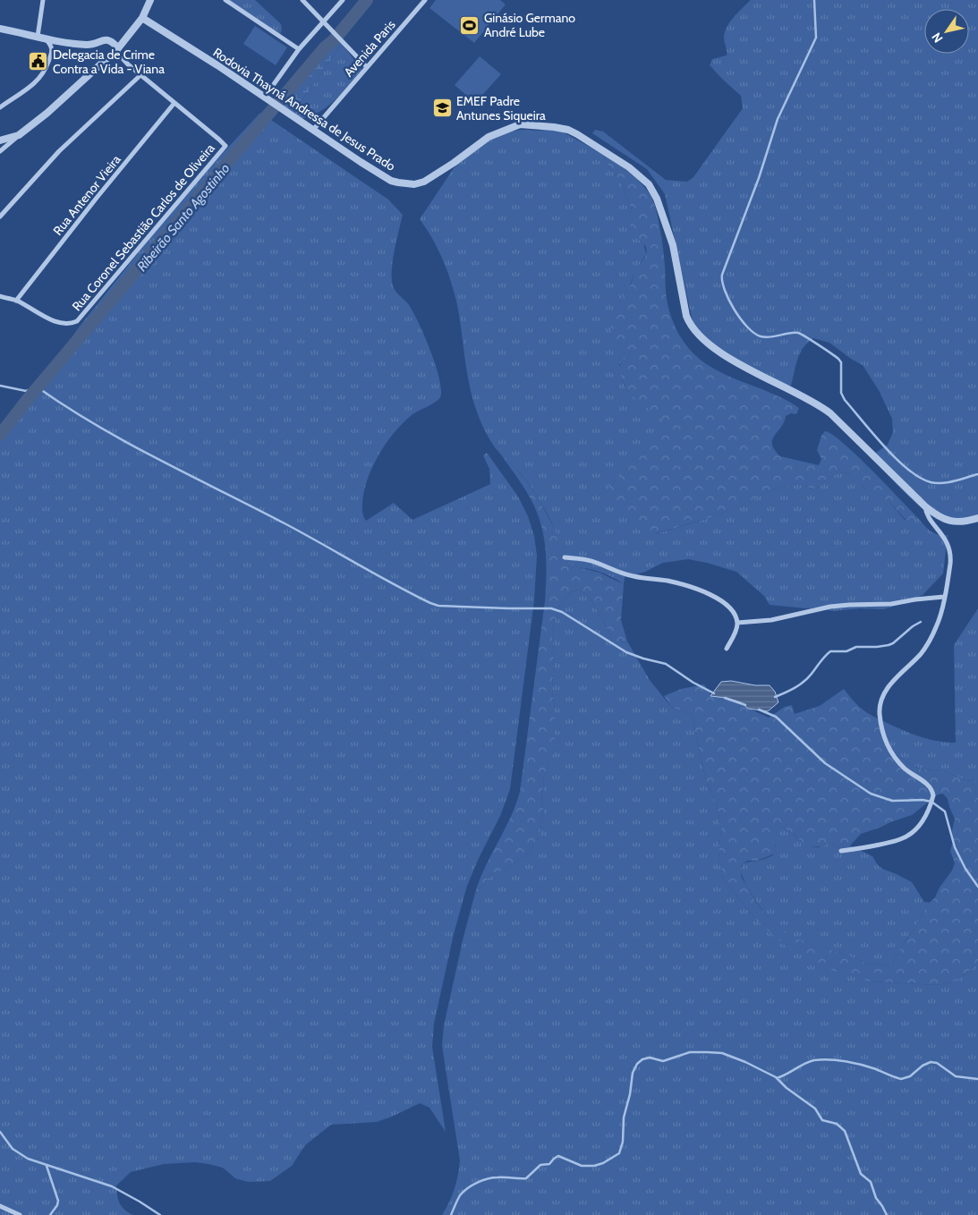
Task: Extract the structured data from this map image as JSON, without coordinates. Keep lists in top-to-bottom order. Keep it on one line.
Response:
{"streets":{"street":["Avenida Paris","Rodovia Thayná Andressa de Jesus Prado","Rua Antenor Vieira","Rua Coronel Sebastião Carlos de Oliveira"]},"crossings":[["Avenida Paris","Rodovia Thayná Andressa de Jesus Prado"],["Rua Antenor Vieira","Rua Coronel Sebastião Carlos de Oliveira"]],"water":["Ribeirão Santo Agostinho"],"places":{"sports":["Ginásio Germano André Lube"],"public building":["Delegacia de Crime Contra a Vida - Viana"],"school or university":["EMEF Padre Antunes Siqueira"]},"north":"bottom left"}
